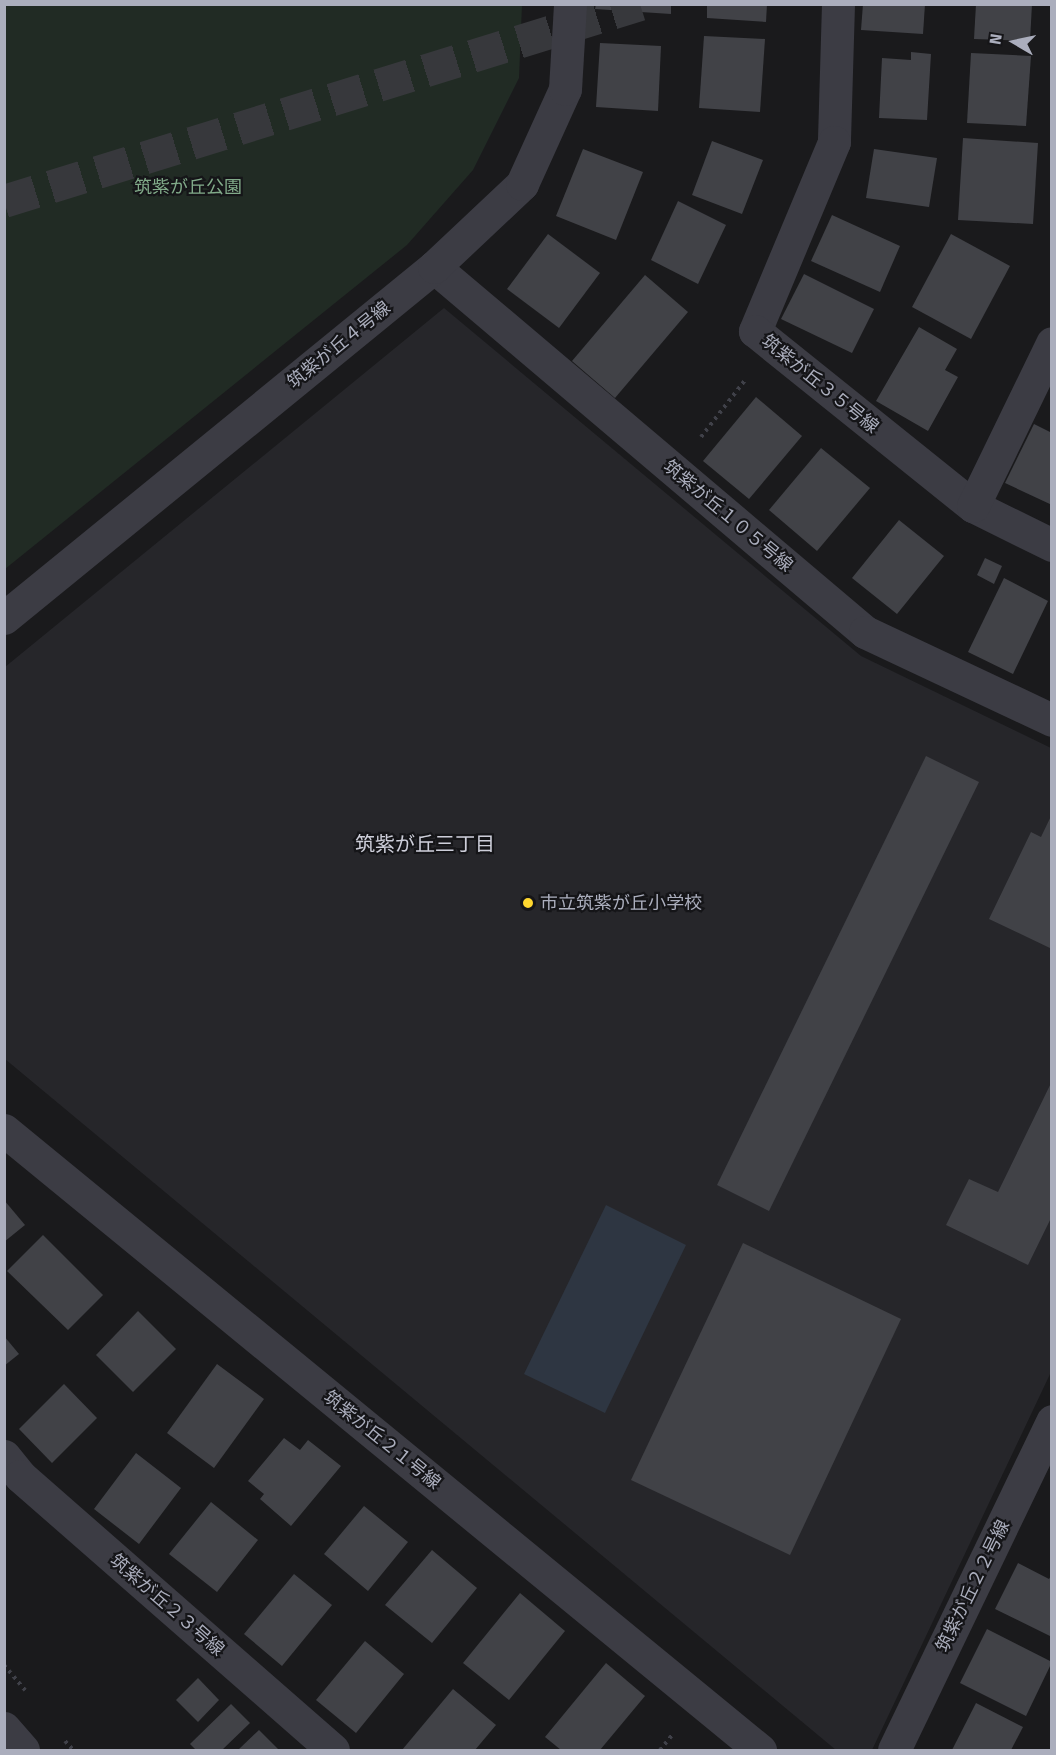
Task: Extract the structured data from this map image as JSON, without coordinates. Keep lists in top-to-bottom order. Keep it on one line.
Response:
{"streets":{"street":["筑紫が丘４号線","筑紫が丘３５号線","筑紫が丘１０５号線","筑紫が丘２１号線","筑紫が丘２２号線","筑紫が丘２３号線"]},"crossings":[["筑紫が丘４号線","筑紫が丘１０５号線"]],"districts":["筑紫が丘三丁目"],"parks":["筑紫が丘公園"],"places":["市立筑紫が丘小学校"],"north":"left"}
